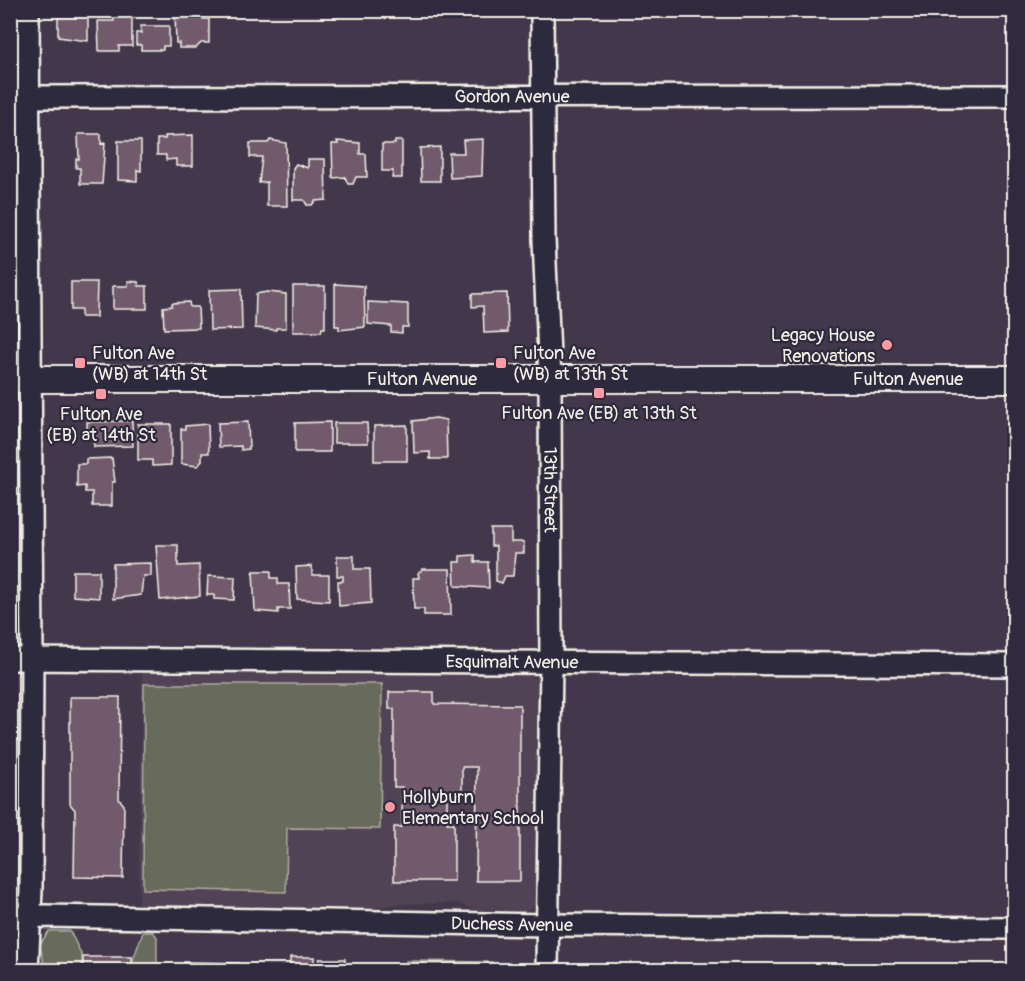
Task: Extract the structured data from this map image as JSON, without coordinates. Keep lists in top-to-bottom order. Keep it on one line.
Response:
{"streets":{"street":["Gordon Avenue","Fulton Avenue","13th Street","Esquimalt Avenue","Duchess Avenue"]},"crossings":[["Gordon Avenue","13th Street"],["Fulton Avenue","13th Street"],["13th Street","Esquimalt Avenue"],["13th Street","Duchess Avenue"]],"places":{"other":["Legacy House Renovations","Hollyburn Elementary School"],"transit":["Fulton Ave (WB) at 14th St","Fulton Ave (WB) at 13th St","Fulton Ave (EB) at 13th St","Fulton Ave (EB) at 14th St"]}}
